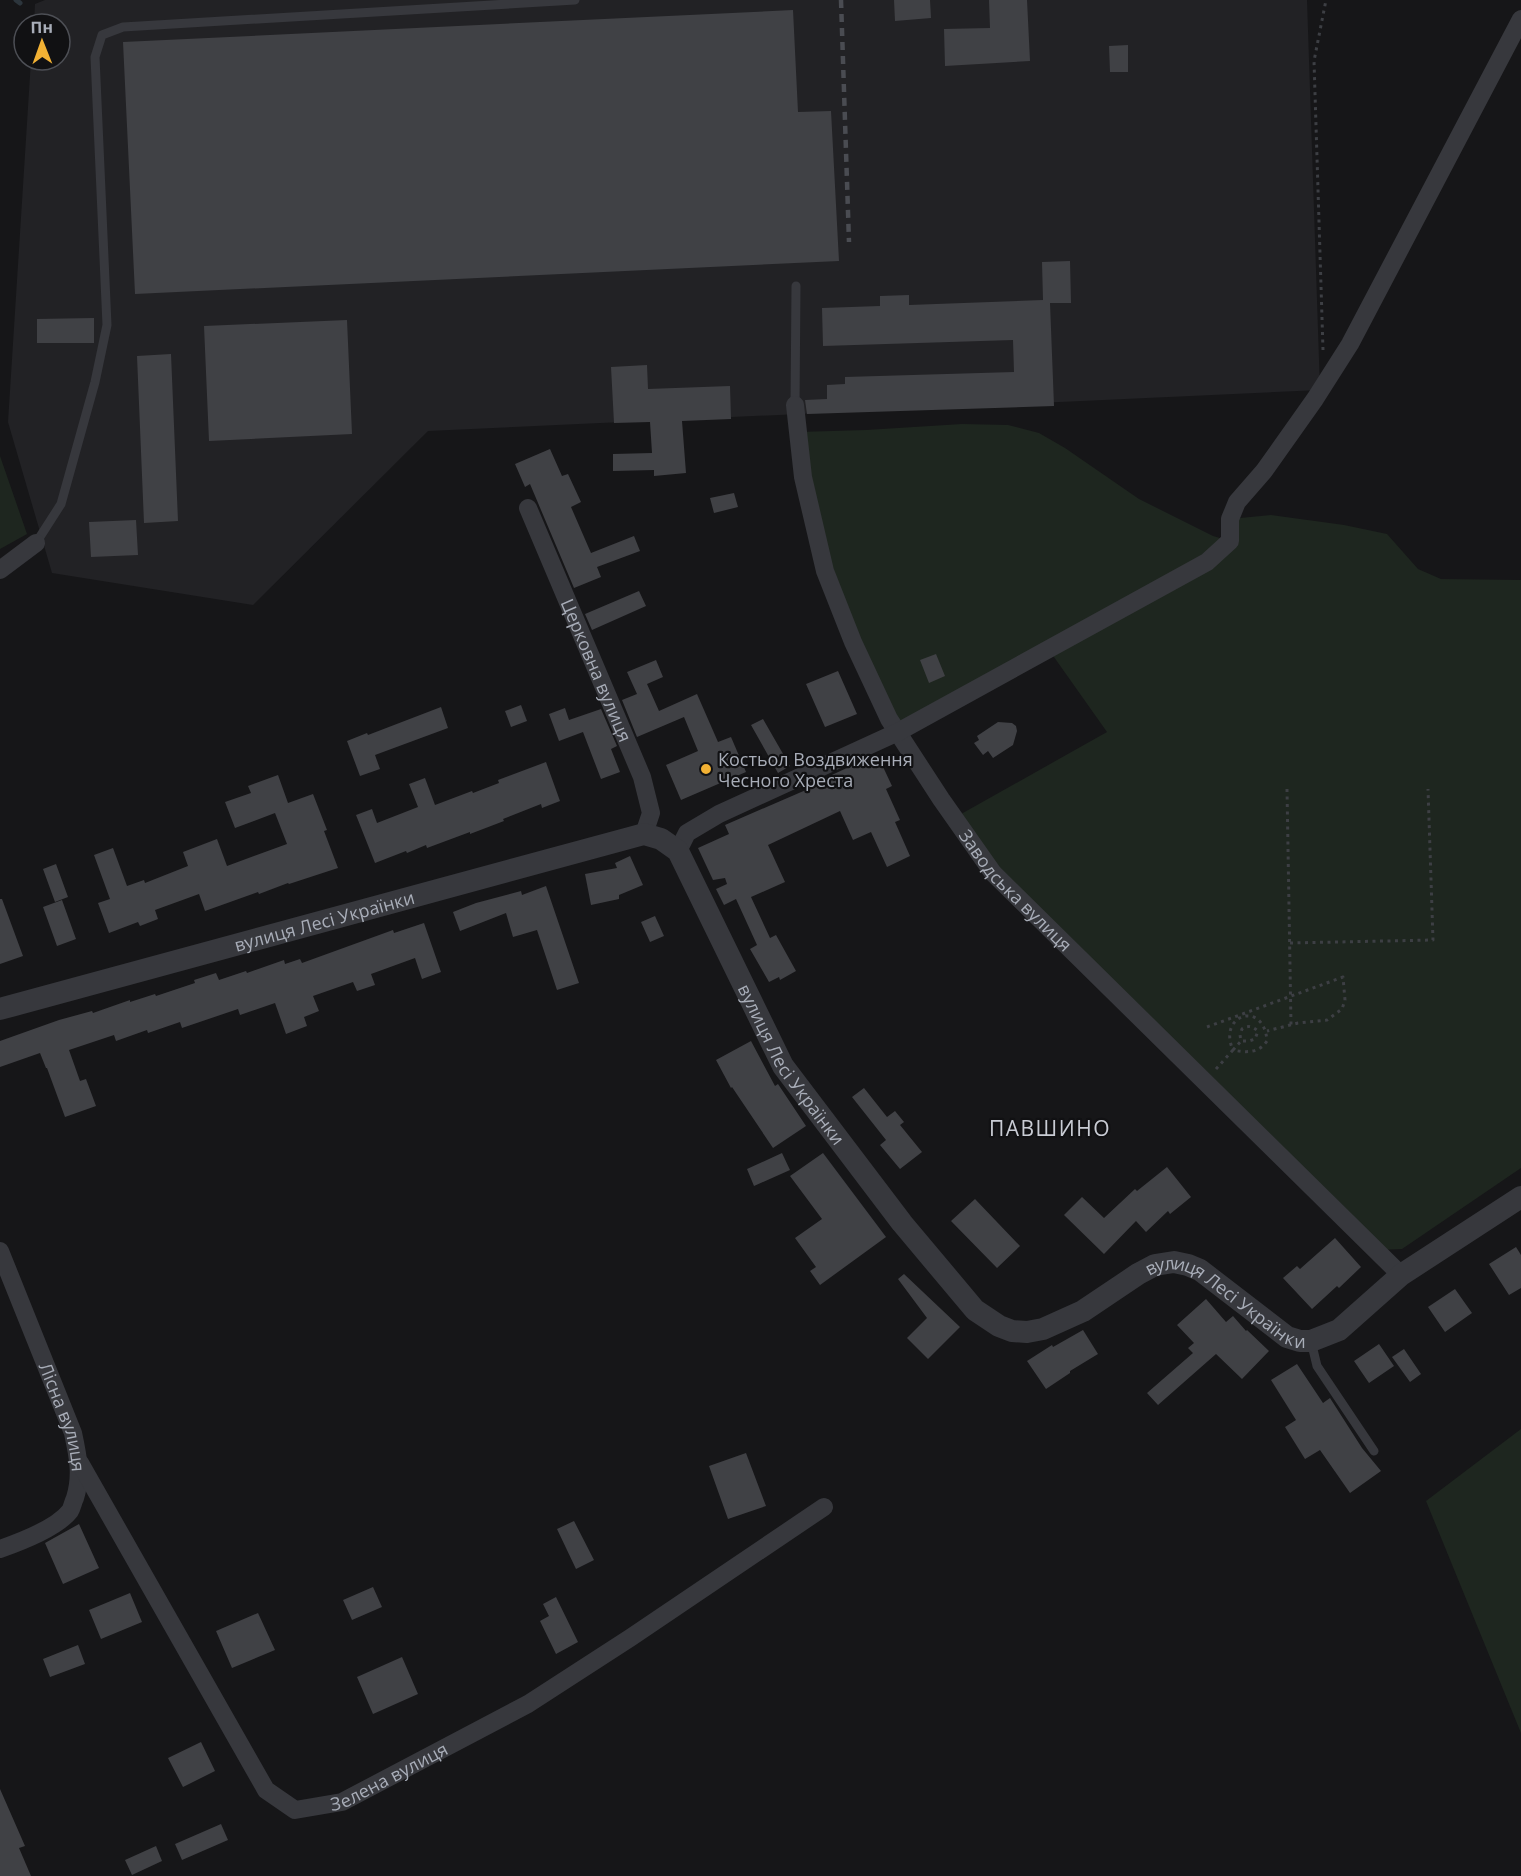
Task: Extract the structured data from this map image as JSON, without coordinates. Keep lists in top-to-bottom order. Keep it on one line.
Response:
{"streets":{"street":["Церковна вулиця","Заводська вулиця","вулиця Лесі Українки","Лісна вулиця","Зелена вулиця"]},"crossings":[["Церковна вулиця","вулиця Лесі Українки"],["Заводська вулиця","вулиця Лесі Українки"],["Лісна вулиця","Зелена вулиця"]],"districts":["ПАВШИНО"],"places":["Костьол Воздвиження Чесного Хреста"],"north":"top"}
